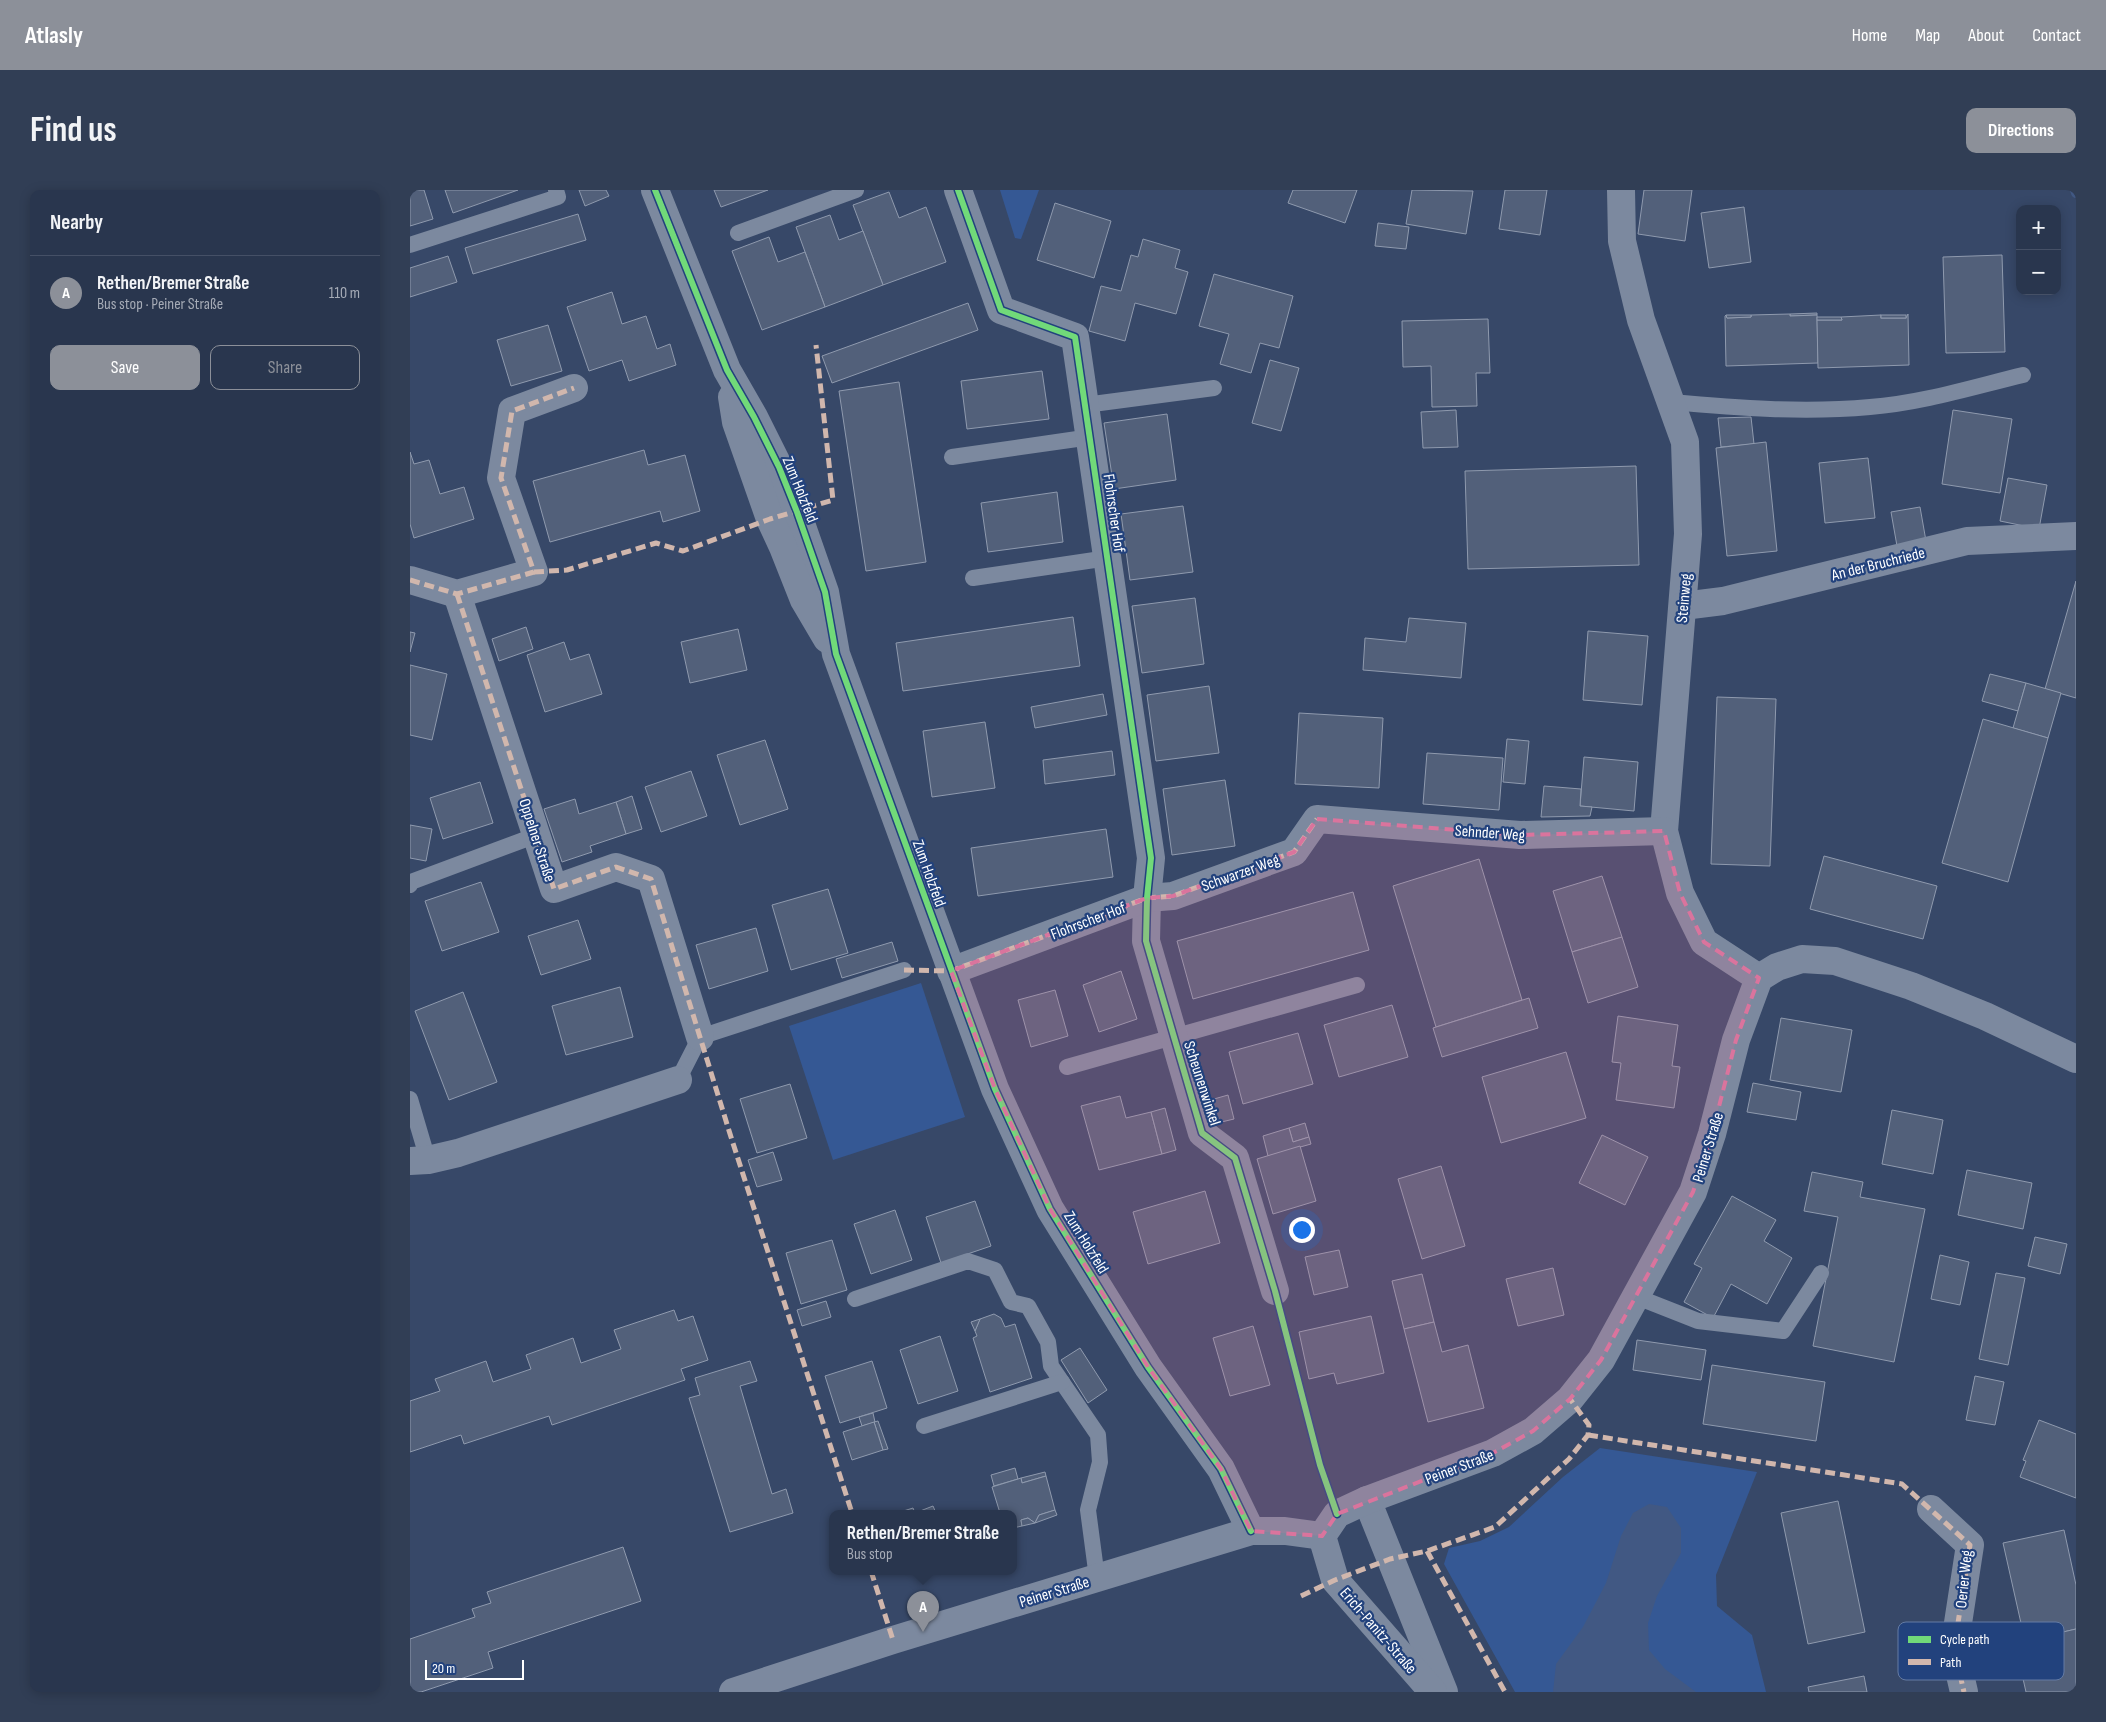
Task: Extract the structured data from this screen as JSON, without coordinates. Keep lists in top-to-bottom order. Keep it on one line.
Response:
{"streets":{"street":["Zum Holzfeld","Flohrscher Hof","An der Bruchriede","Steinweg","Sehnder Weg","Oppelner Straße","Schwarzer Weg","Scheunenwinkel","Peiner Straße","Oerier Weg","Erich-Panitz-Straße"]},"crossings":[["Zum Holzfeld","Flohrscher Hof"],["Zum Holzfeld","Peiner Straße"],["Flohrscher Hof","Schwarzer Weg"],["Flohrscher Hof","Scheunenwinkel"],["An der Bruchriede","Steinweg"],["Steinweg","Sehnder Weg"],["Steinweg","Peiner Straße"],["Sehnder Weg","Schwarzer Weg"],["Schwarzer Weg","Scheunenwinkel"],["Peiner Straße","Erich-Panitz-Straße"]],"legend":["Cycle path","Path"],"scale_bar":"20 m","page":{"header":"Atlasly","nav":["Home","Map","About","Contact"],"buttons":["Directions",["Save","Share"]],"title":"Find us","heading":"Nearby","map_buttons":["+","−"],"list":[{"mark":"A","name":"Rethen/Bremer Straße","note":"Bus stop · Peiner Straße","value":"110 m"}],"popup":["Rethen/Bremer Straße","Bus stop"],"pins":"A","scale":"20 m"}}
